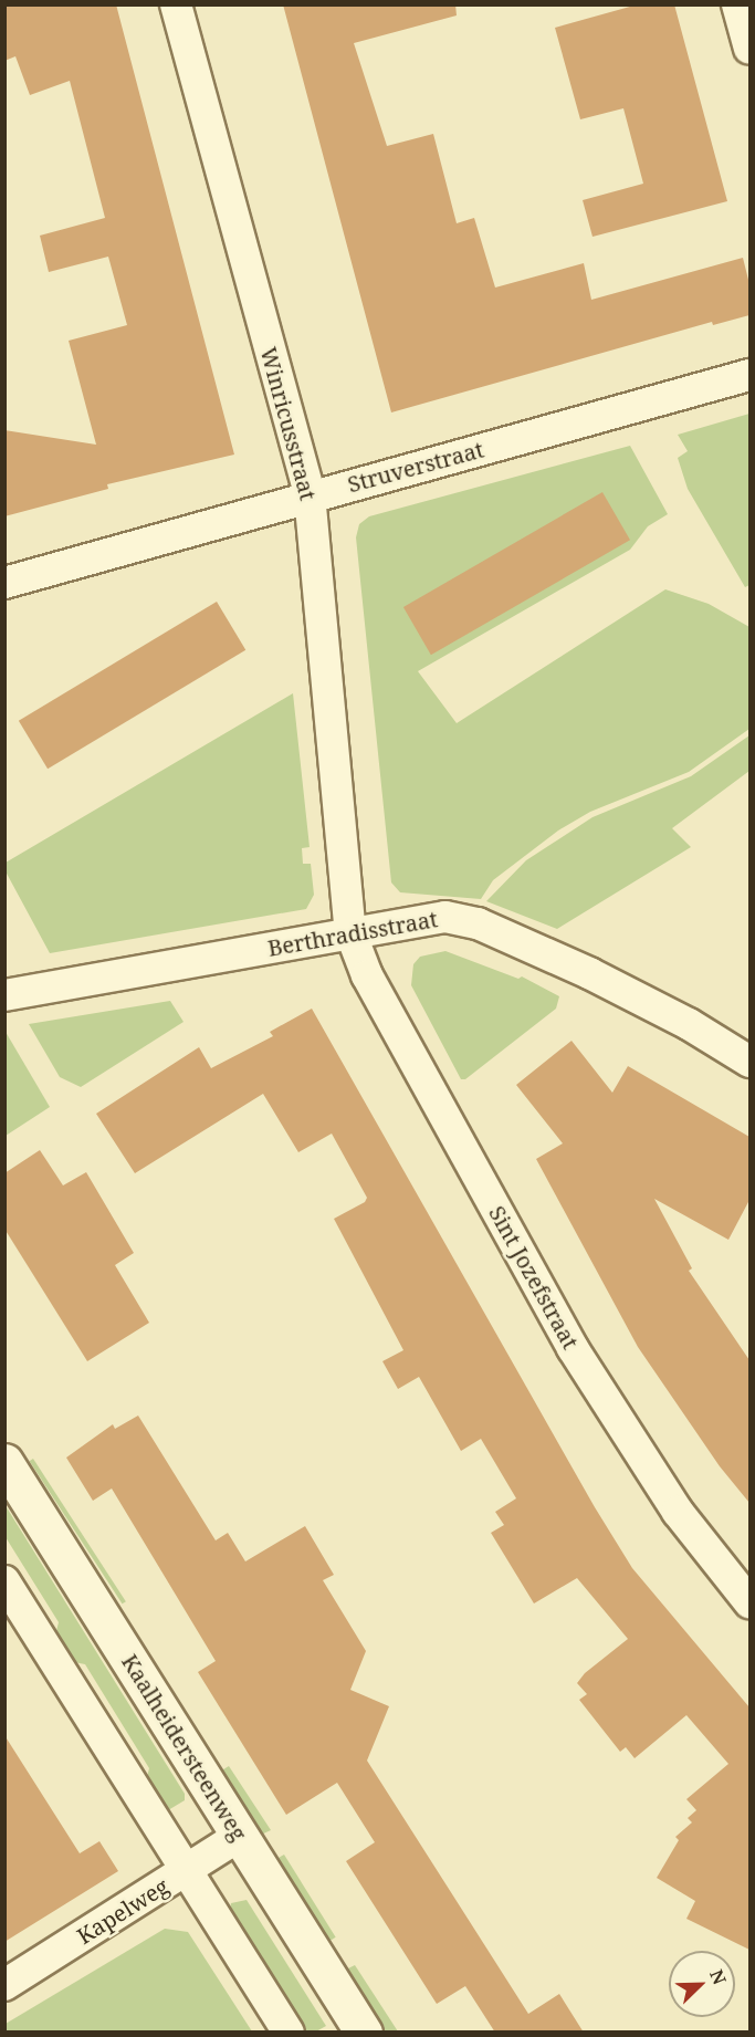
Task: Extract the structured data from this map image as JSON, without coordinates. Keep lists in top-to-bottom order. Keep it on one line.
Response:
{"streets":{"street":["Winricusstraat","Struverstraat","Berthradisstraat","Sint Jozefstraat","Kaalheidersteenweg","Kapelweg"]},"crossings":[["Winricusstraat","Struverstraat"],["Winricusstraat","Berthradisstraat"],["Winricusstraat","Sint Jozefstraat"],["Berthradisstraat","Sint Jozefstraat"],["Kaalheidersteenweg","Kapelweg"]],"north":"top right"}
